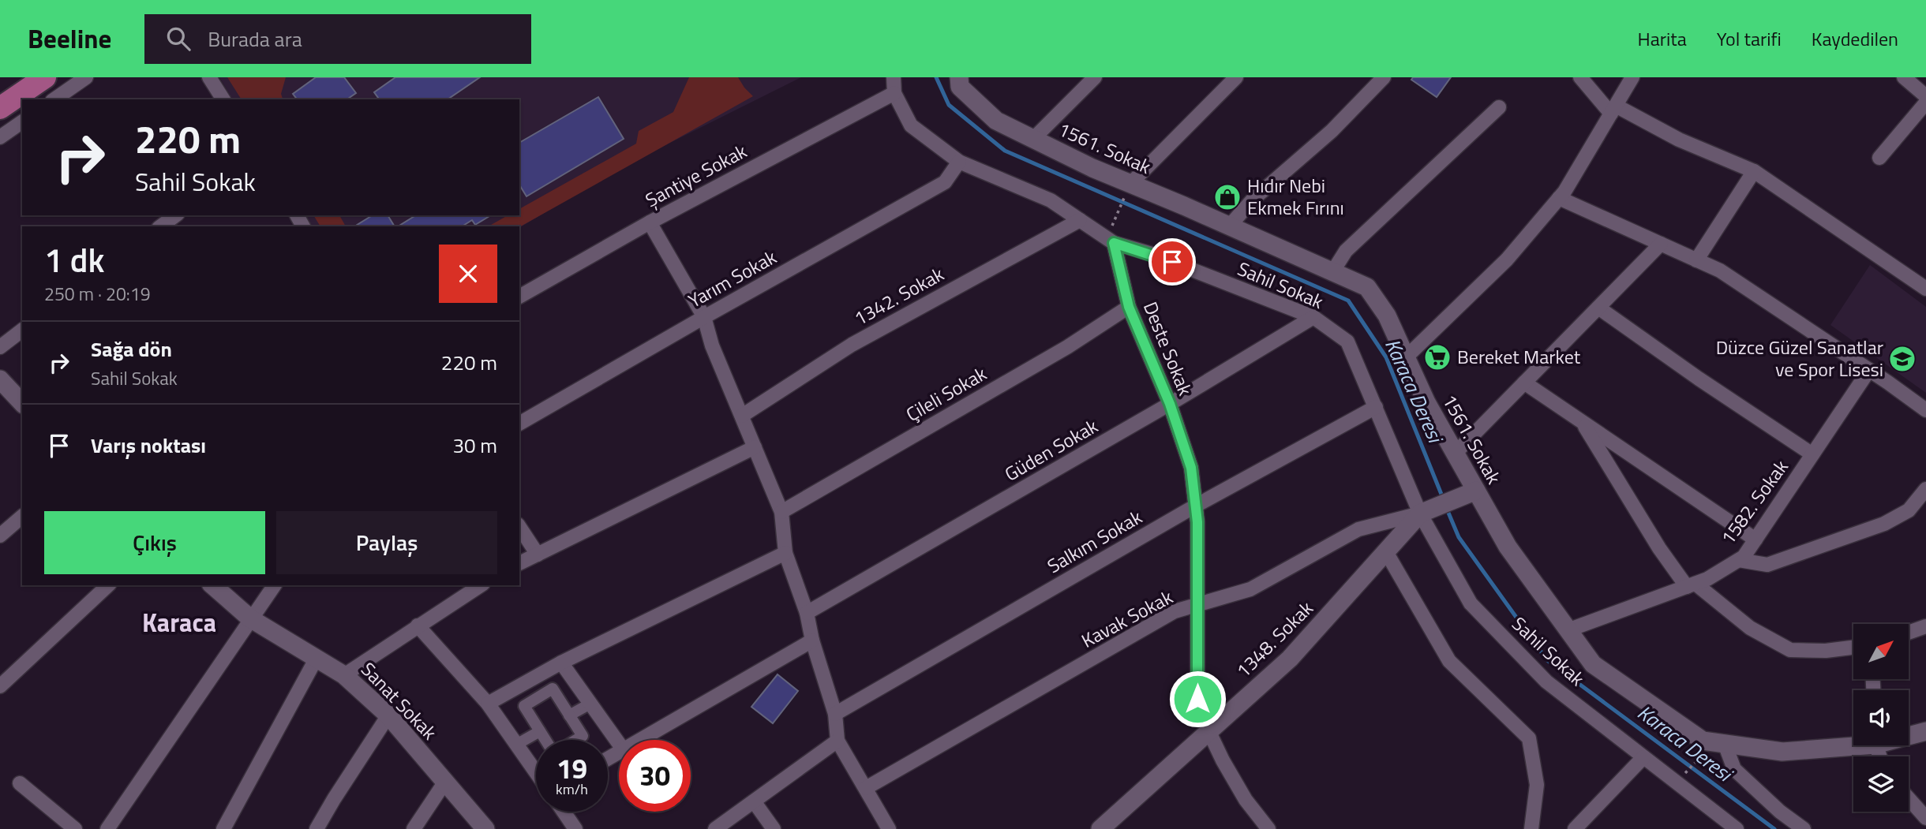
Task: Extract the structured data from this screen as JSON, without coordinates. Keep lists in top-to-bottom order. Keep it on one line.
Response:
{"streets":{"street":["1561. Sokak","Şantiye Sokak","Yarım Sokak","Sahil Sokak","1342. Sokak","Deste Sokak","Çileli Sokak","Güden Sokak","1582. Sokak","Salkım Sokak","Kavak Sokak","1348. Sokak","Sanat Sokak"]},"crossings":[["1561. Sokak","1582. Sokak"],["Şantiye Sokak","Sahil Sokak"],["Yarım Sokak","Sahil Sokak"],["Sahil Sokak","1342. Sokak"],["Sahil Sokak","Deste Sokak"],["Sahil Sokak","Güden Sokak"],["Sahil Sokak","Salkım Sokak"],["Sahil Sokak","Kavak Sokak"],["Sahil Sokak","1348. Sokak"],["Deste Sokak","Çileli Sokak"],["Deste Sokak","Güden Sokak"],["Deste Sokak","Salkım Sokak"],["Deste Sokak","Kavak Sokak"],["Deste Sokak","1348. Sokak"],["Kavak Sokak","1348. Sokak"]],"districts":["Karaca"],"water":["Karaca Deresi"],"places":{"shop":["Hıdır Nebi Ekmek Fırını"],"supermarket":["Bereket Market"],"school or university":["Düzce Güzel Sanatlar ve Spor Lisesi"]},"north":"top right","page":{"header":"Beeline","search":"Burada ara","nav":["Harita","Yol tarifi","Kaydedilen"],"turn":["220 m","Sahil Sokak"],"heading":["1 dk","250 m · 20:19"],"list":[{"name":"Sağa dön","note":"Sahil Sokak","value":"220 m"},{"name":"Varış noktası","value":"30 m"}],"buttons":["Çıkış","Paylaş"],"speed":"19 km/h","limit":"30"}}
